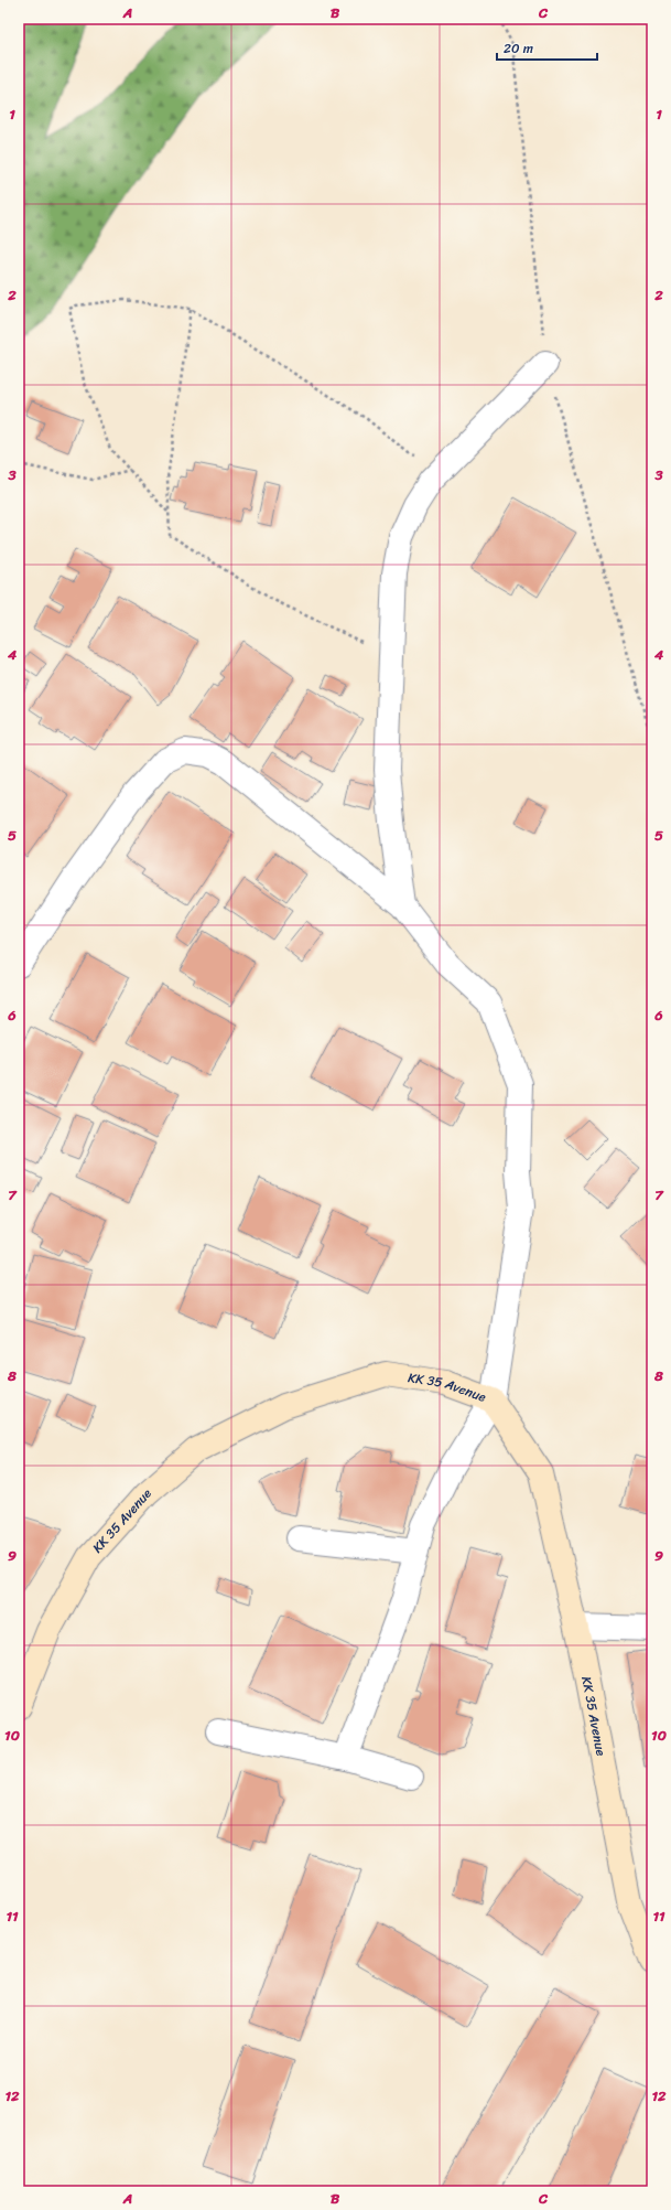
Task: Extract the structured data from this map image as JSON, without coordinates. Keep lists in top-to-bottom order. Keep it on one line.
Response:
{"streets":{"main road":["KK 35 Avenue"]},"scale_bar":"20 m","grid":{"columns":["A","B","C"],"rows":["1","2","3","4","5","6","7","8","9","10","11","12"]}}
